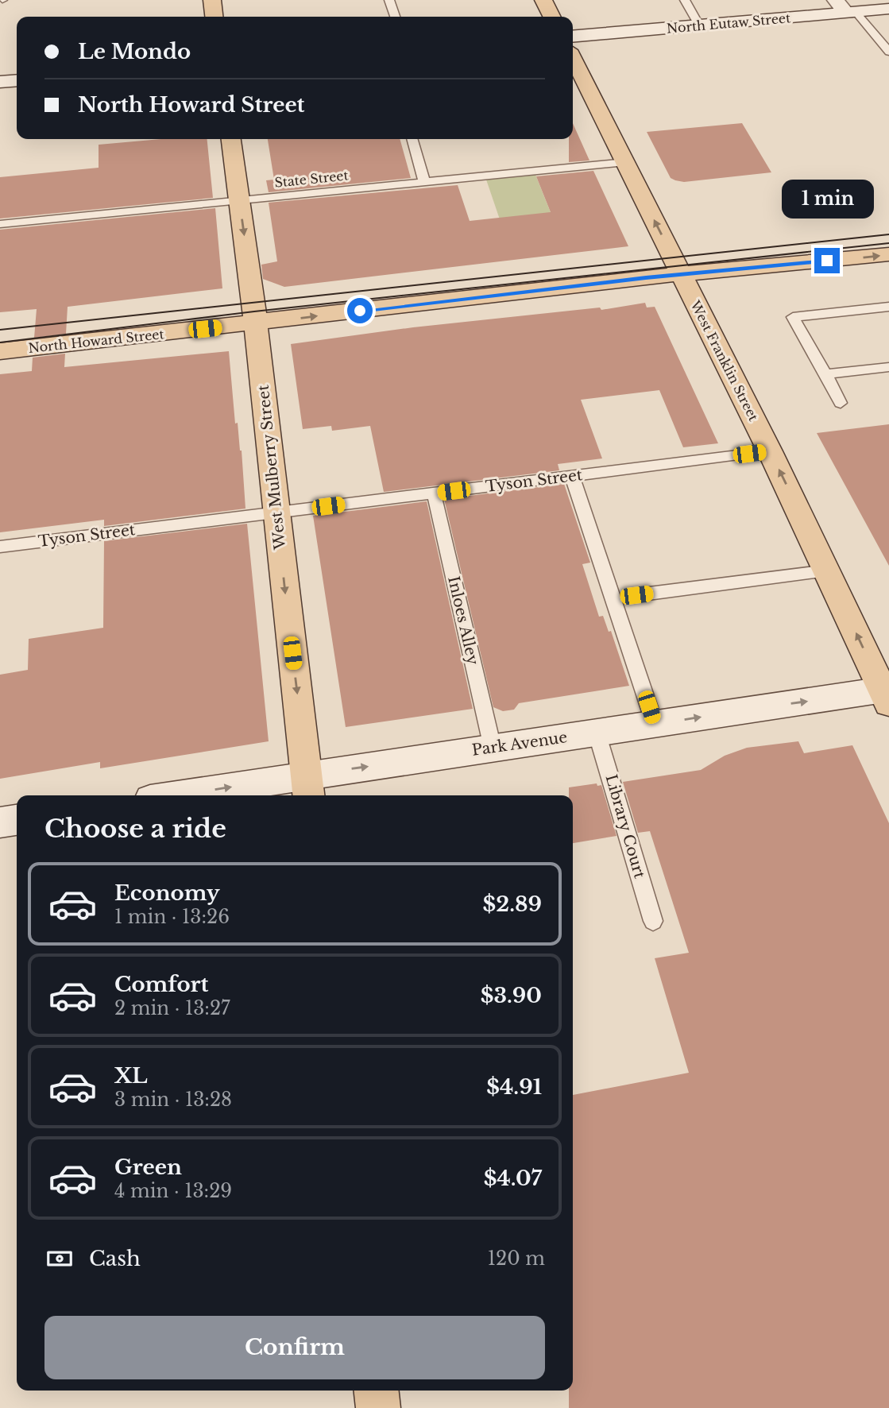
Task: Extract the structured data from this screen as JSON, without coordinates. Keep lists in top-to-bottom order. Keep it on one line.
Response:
{"streets":{"main road":["North Howard Street","West Franklin Street","West Mulberry Street"],"street":["North Eutaw Street","Park Avenue"],"lane":["State Street","Tyson Street","Inloes Alley","Library Court"]},"crossings":[["State Street","West Franklin Street"],["State Street","West Mulberry Street"],["North Howard Street","West Franklin Street"],["North Howard Street","West Mulberry Street"],["West Franklin Street","Tyson Street"],["West Franklin Street","Park Avenue"],["West Mulberry Street","Tyson Street"],["West Mulberry Street","Park Avenue"],["Tyson Street","Inloes Alley"],["Inloes Alley","Park Avenue"],["Park Avenue","Library Court"]],"one_way":["North Howard Street","West Franklin Street","West Mulberry Street","Park Avenue"],"page":{"banner":["Le Mondo","North Howard Street"],"bubble":"1 min","heading":"Choose a ride","list":[{"name":"Economy","note":"1 min · 13:26","value":"$2.89"},{"name":"Comfort","note":"2 min · 13:27","value":"$3.90"},{"name":"XL","note":"3 min · 13:28","value":"$4.91"},{"name":"Green","note":"4 min · 13:29","value":"$4.07"}],"pay":["Cash","120 m"],"buttons":"Confirm"}}
